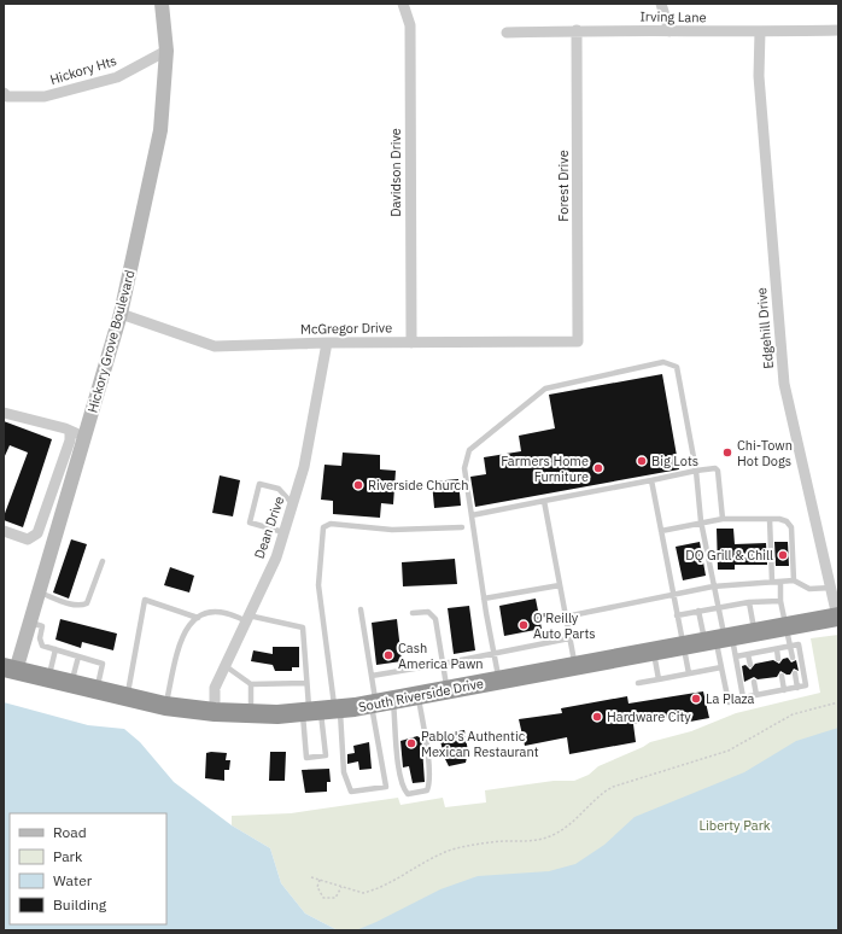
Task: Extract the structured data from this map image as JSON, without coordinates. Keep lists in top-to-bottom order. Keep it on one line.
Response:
{"streets":{"highway":["South Riverside Drive"],"street":["Irving Lane","Hickory Hts","Davidson Drive","Forest Drive","McGregor Drive","Edgehill Drive","Hickory Grove Boulevard","Dean Drive"]},"crossings":[["Irving Lane","Forest Drive"],["Irving Lane","Edgehill Drive"],["Hickory Hts","Hickory Grove Boulevard"],["Davidson Drive","McGregor Drive"],["Forest Drive","McGregor Drive"],["McGregor Drive","Hickory Grove Boulevard"],["McGregor Drive","Dean Drive"],["Edgehill Drive","South Riverside Drive"],["Hickory Grove Boulevard","South Riverside Drive"],["Dean Drive","South Riverside Drive"]],"parks":["Liberty Park"],"places":["Chi-Town Hot Dogs","Big Lots","Farmers Home Furniture","Riverside Church","DQ Grill & Chill","O'Reilly Auto Parts","Cash America Pawn","La Plaza","Hardware City","Pablo's Authentic Mexican Restaurant"],"legend":["Road","Park","Water","Building"]}
